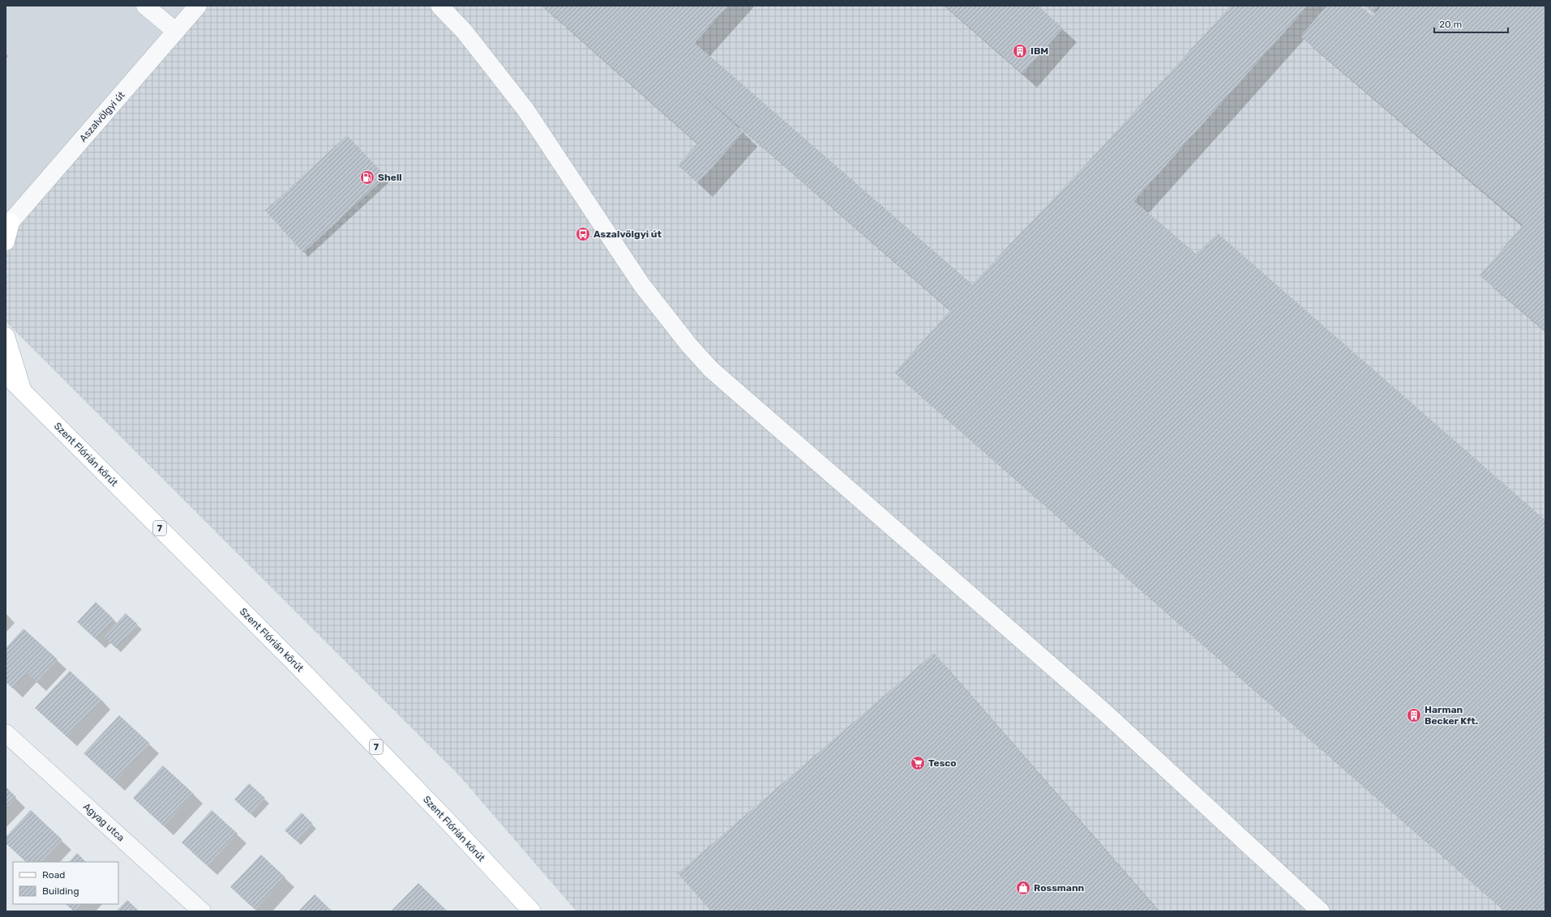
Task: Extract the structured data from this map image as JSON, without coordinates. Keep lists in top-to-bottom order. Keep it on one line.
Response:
{"streets":{"main road":["Szent Flórián körút","7"],"street":["Aszalvölgyi út","Agyag utca"]},"places":{"building":["IBM","Harman Becker Kft."],"fuel station":["Shell"],"bus stop":["Aszalvölgyi út"],"supermarket":["Tesco"],"shop":["Rossmann"]},"legend":["Road","Building"],"scale_bar":"20 m"}
